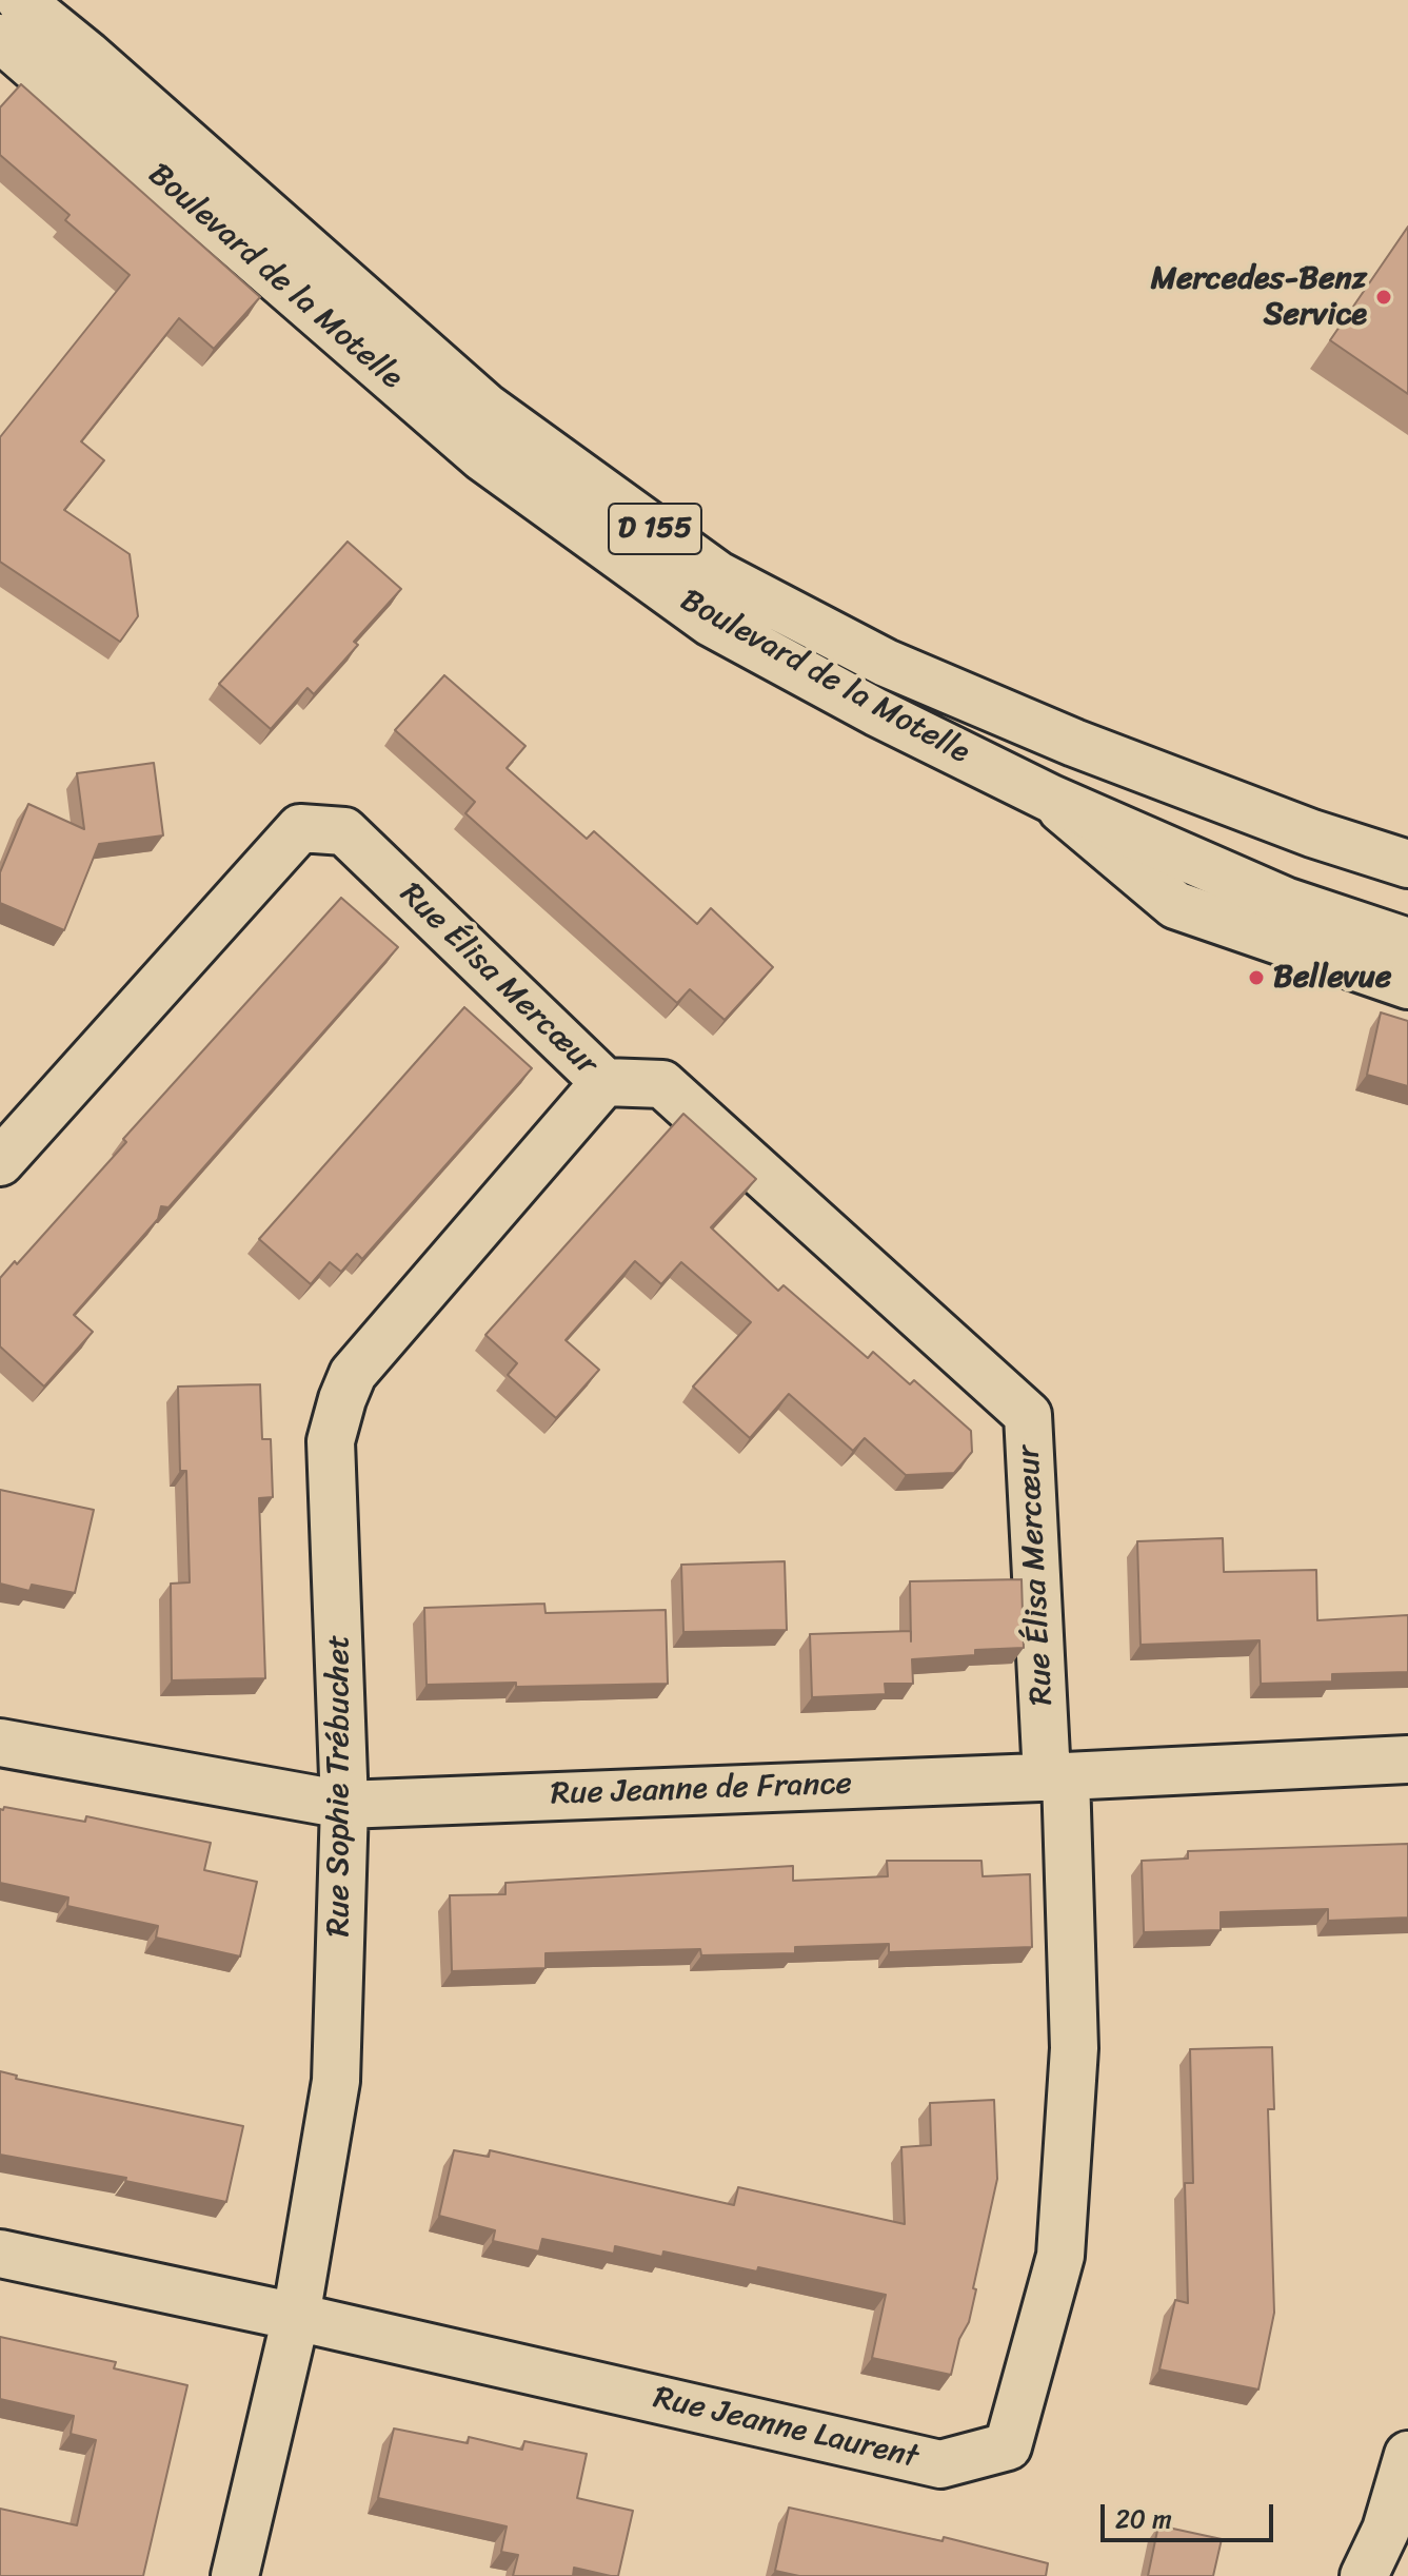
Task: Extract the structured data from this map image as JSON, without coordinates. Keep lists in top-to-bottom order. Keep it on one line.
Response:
{"streets":{"street":["Boulevard de la Motelle","D 155","Rue Élisa Mercœur","Rue Sophie Trébuchet","Rue Jeanne de France","Rue Jeanne Laurent"]},"crossings":[["Rue Élisa Mercœur","Rue Sophie Trébuchet"],["Rue Élisa Mercœur","Rue Jeanne de France"],["Rue Élisa Mercœur","Rue Jeanne Laurent"],["Rue Sophie Trébuchet","Rue Jeanne de France"],["Rue Sophie Trébuchet","Rue Jeanne Laurent"],["Rue Jeanne de France","Rue Jeanne Laurent"]],"places":["Mercedes-Benz Service","Bellevue"],"scale_bar":"20 m"}
